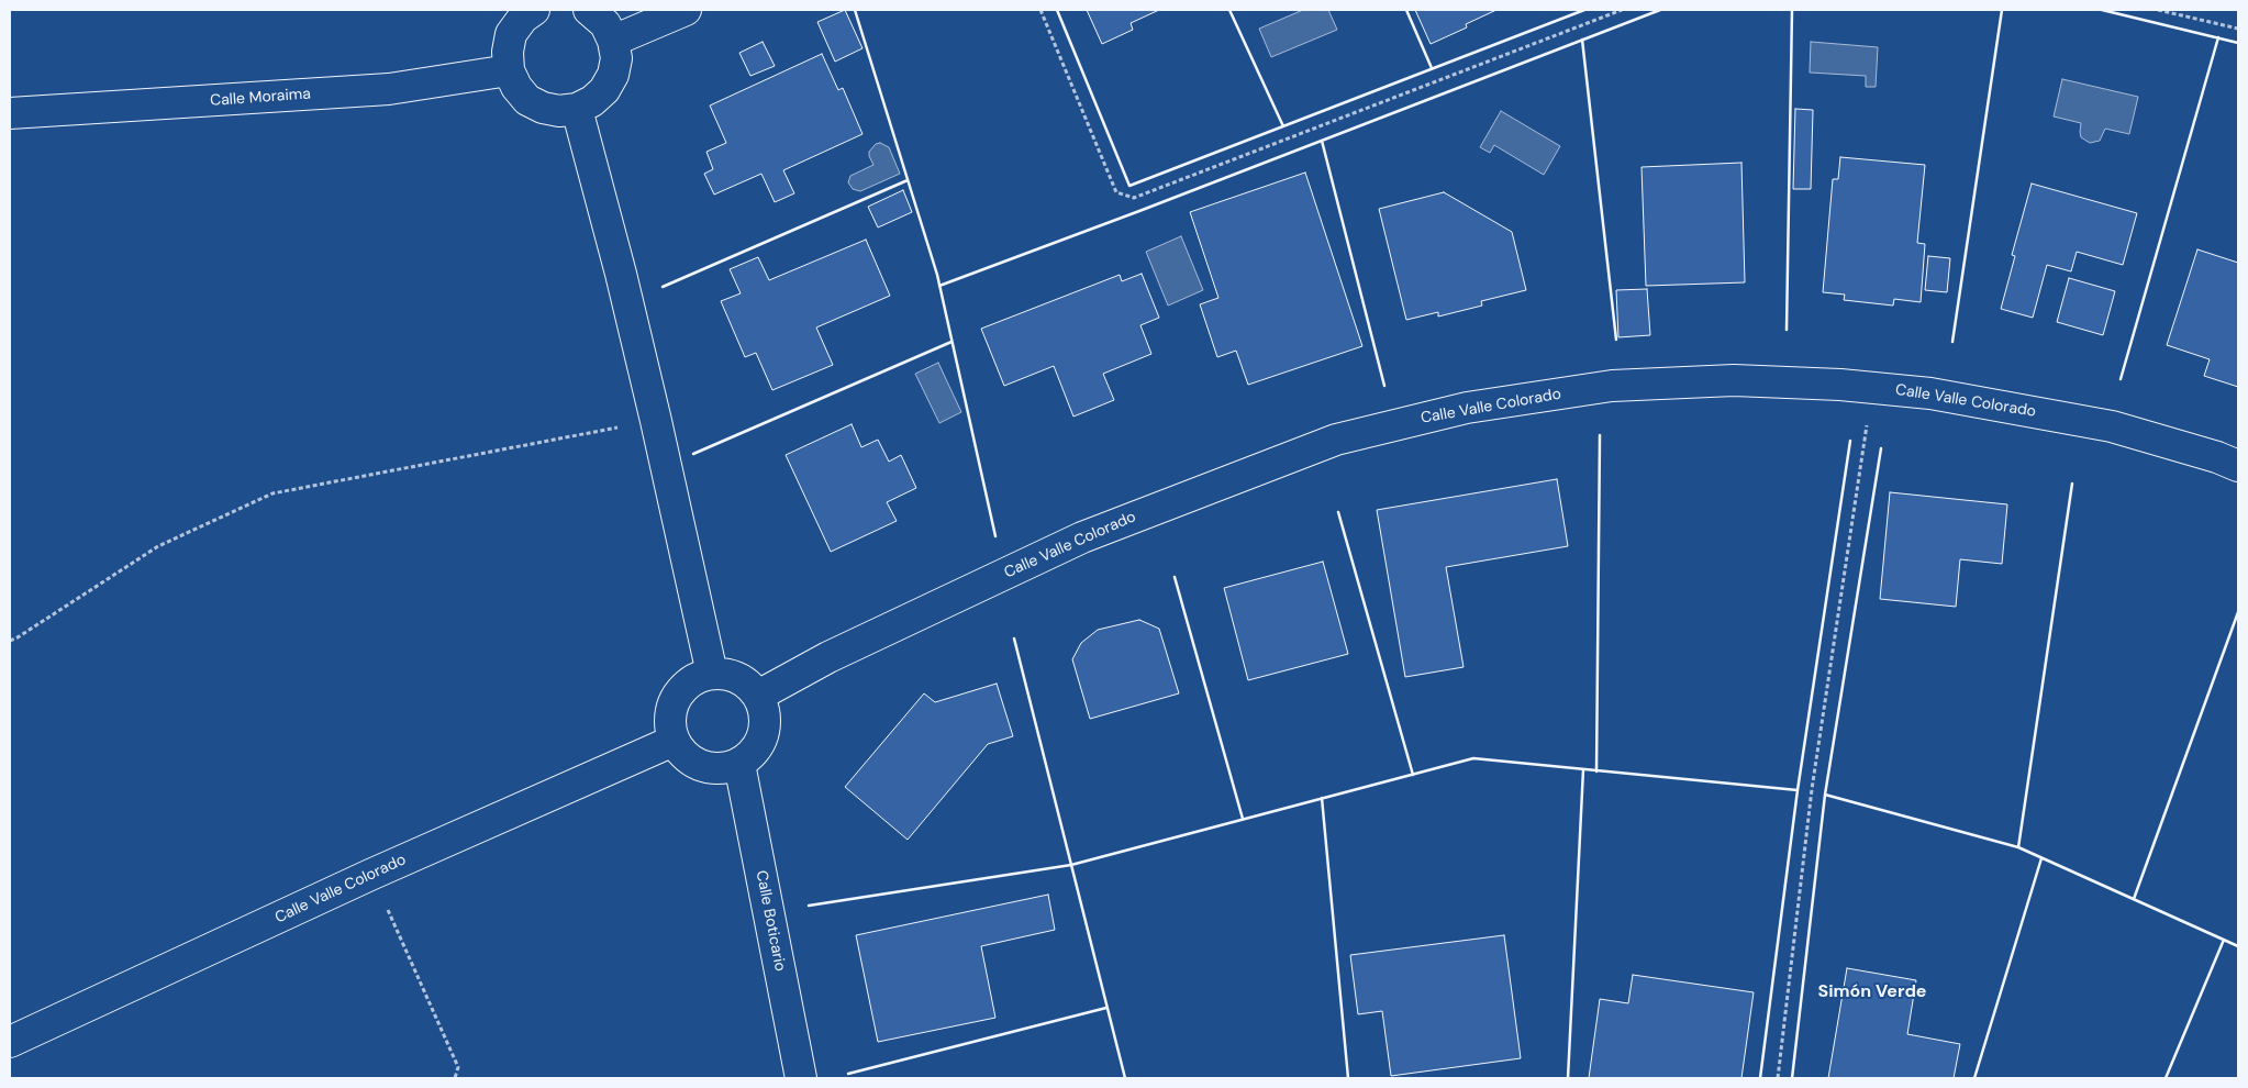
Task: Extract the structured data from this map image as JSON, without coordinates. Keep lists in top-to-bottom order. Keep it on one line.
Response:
{"streets":{"street":["Calle Moraima","Calle Valle Colorado","Calle Boticario"]},"crossings":[["Calle Valle Colorado","Calle Boticario"]],"districts":["Simón Verde"]}
